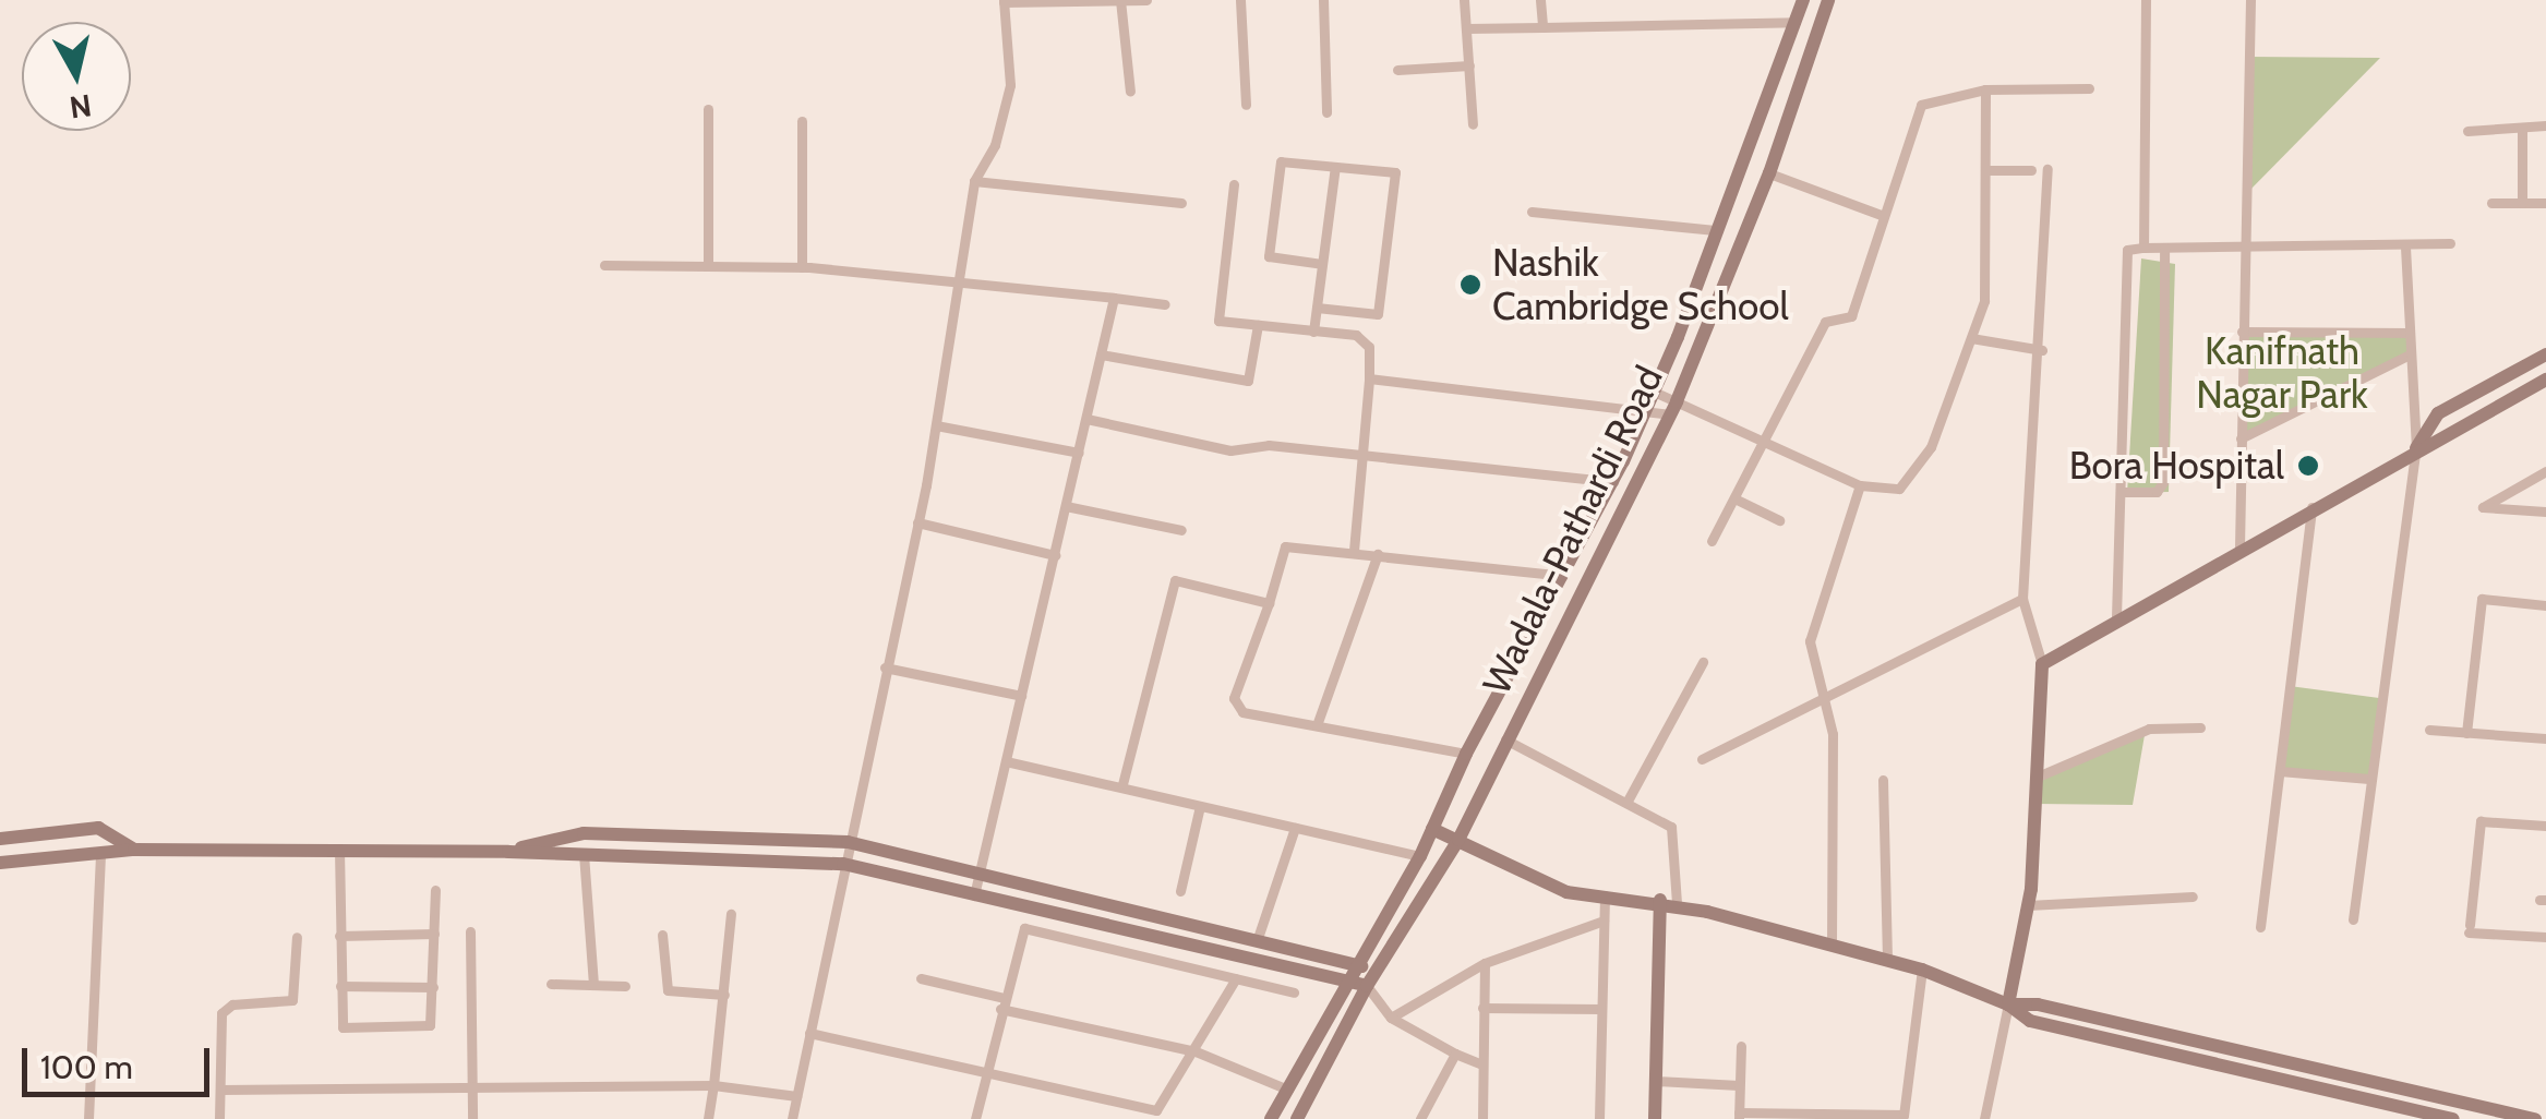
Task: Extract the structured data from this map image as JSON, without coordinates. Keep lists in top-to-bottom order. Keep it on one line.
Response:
{"streets":{"main road":["Wadala-Pathardi Road"]},"parks":["Kanifnath Nagar Park"],"places":["Nashik Cambridge School","Bora Hospital"],"scale_bar":"100 m","north":"bottom"}
